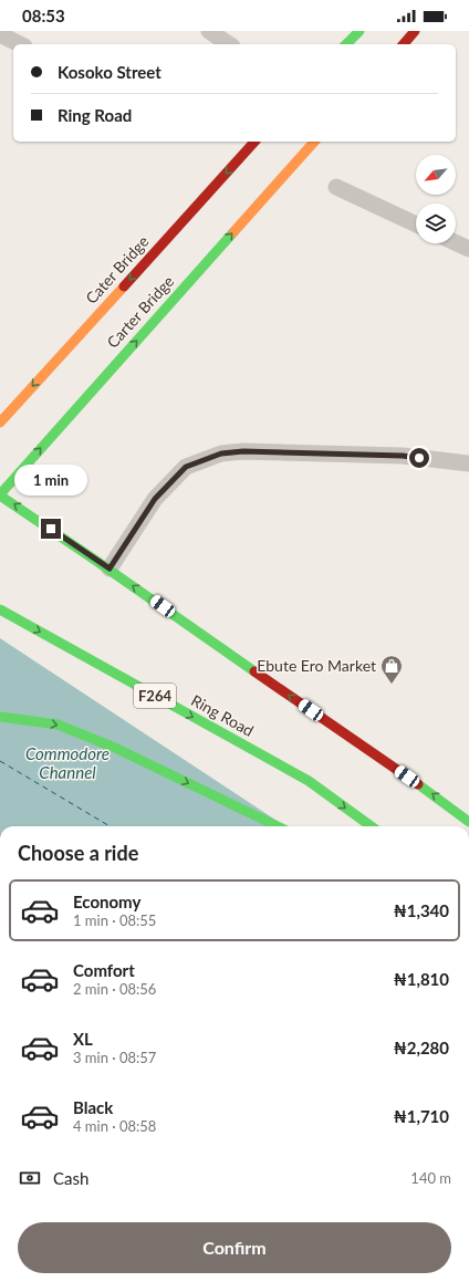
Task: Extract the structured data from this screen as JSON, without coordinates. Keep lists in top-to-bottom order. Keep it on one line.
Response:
{"streets":{"main road":["Cater Bridge","Carter Bridge","F264","Ring Road"]},"one_way":["Cater Bridge","Carter Bridge"],"water":["Commodore Channel"],"places":{"shop":["Ebute Ero Market"]},"north":"bottom left","page":{"status":"08:53","banner":["Kosoko Street","Ring Road"],"bubble":"1 min","heading":"Choose a ride","list":[{"name":"Economy","note":"1 min · 08:55","value":"₦1,340"},{"name":"Comfort","note":"2 min · 08:56","value":"₦1,810"},{"name":"XL","note":"3 min · 08:57","value":"₦2,280"},{"name":"Black","note":"4 min · 08:58","value":"₦1,710"}],"pay":["Cash","140 m"],"buttons":"Confirm"}}
